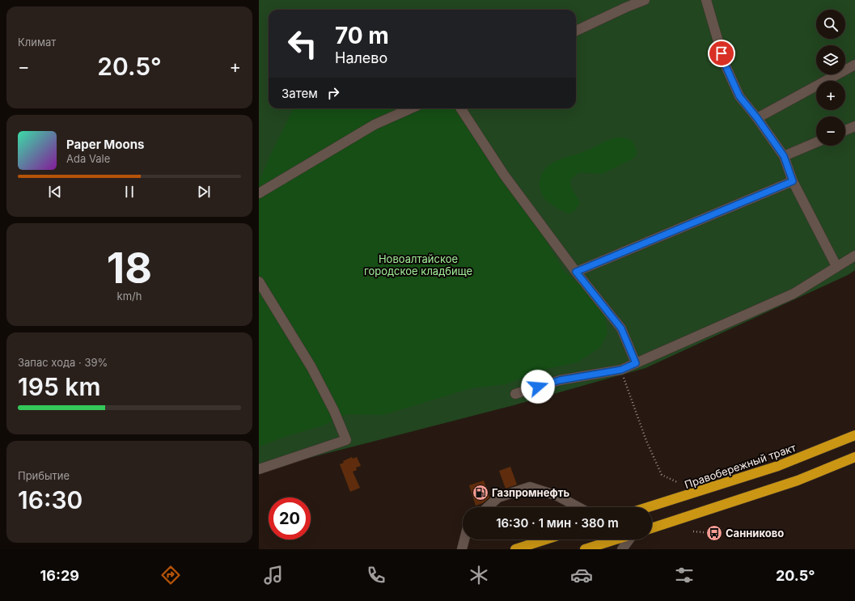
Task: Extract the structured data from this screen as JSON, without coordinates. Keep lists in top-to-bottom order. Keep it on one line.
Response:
{"streets":{"highway":["Правобережный тракт"]},"parks":["Новоалтайское городское кладбище"],"places":{"fuel station":["Газпромнефть"],"bus stop":["Санниково"]},"page":{"tile":["Климат",["18","km/h"],["Запас хода · 39%","195 km"],["Прибытие","16:30"]],"map_buttons":["+","−"],"turn":["70 m","Налево"],"heat":["−","20.5°","+"],"then":"Затем","song":["Paper Moons","Ada Vale"],"limit":"20","trip":"16:30 · 1 мин · 380 m","tabs":["16:29","20.5°"]}}
